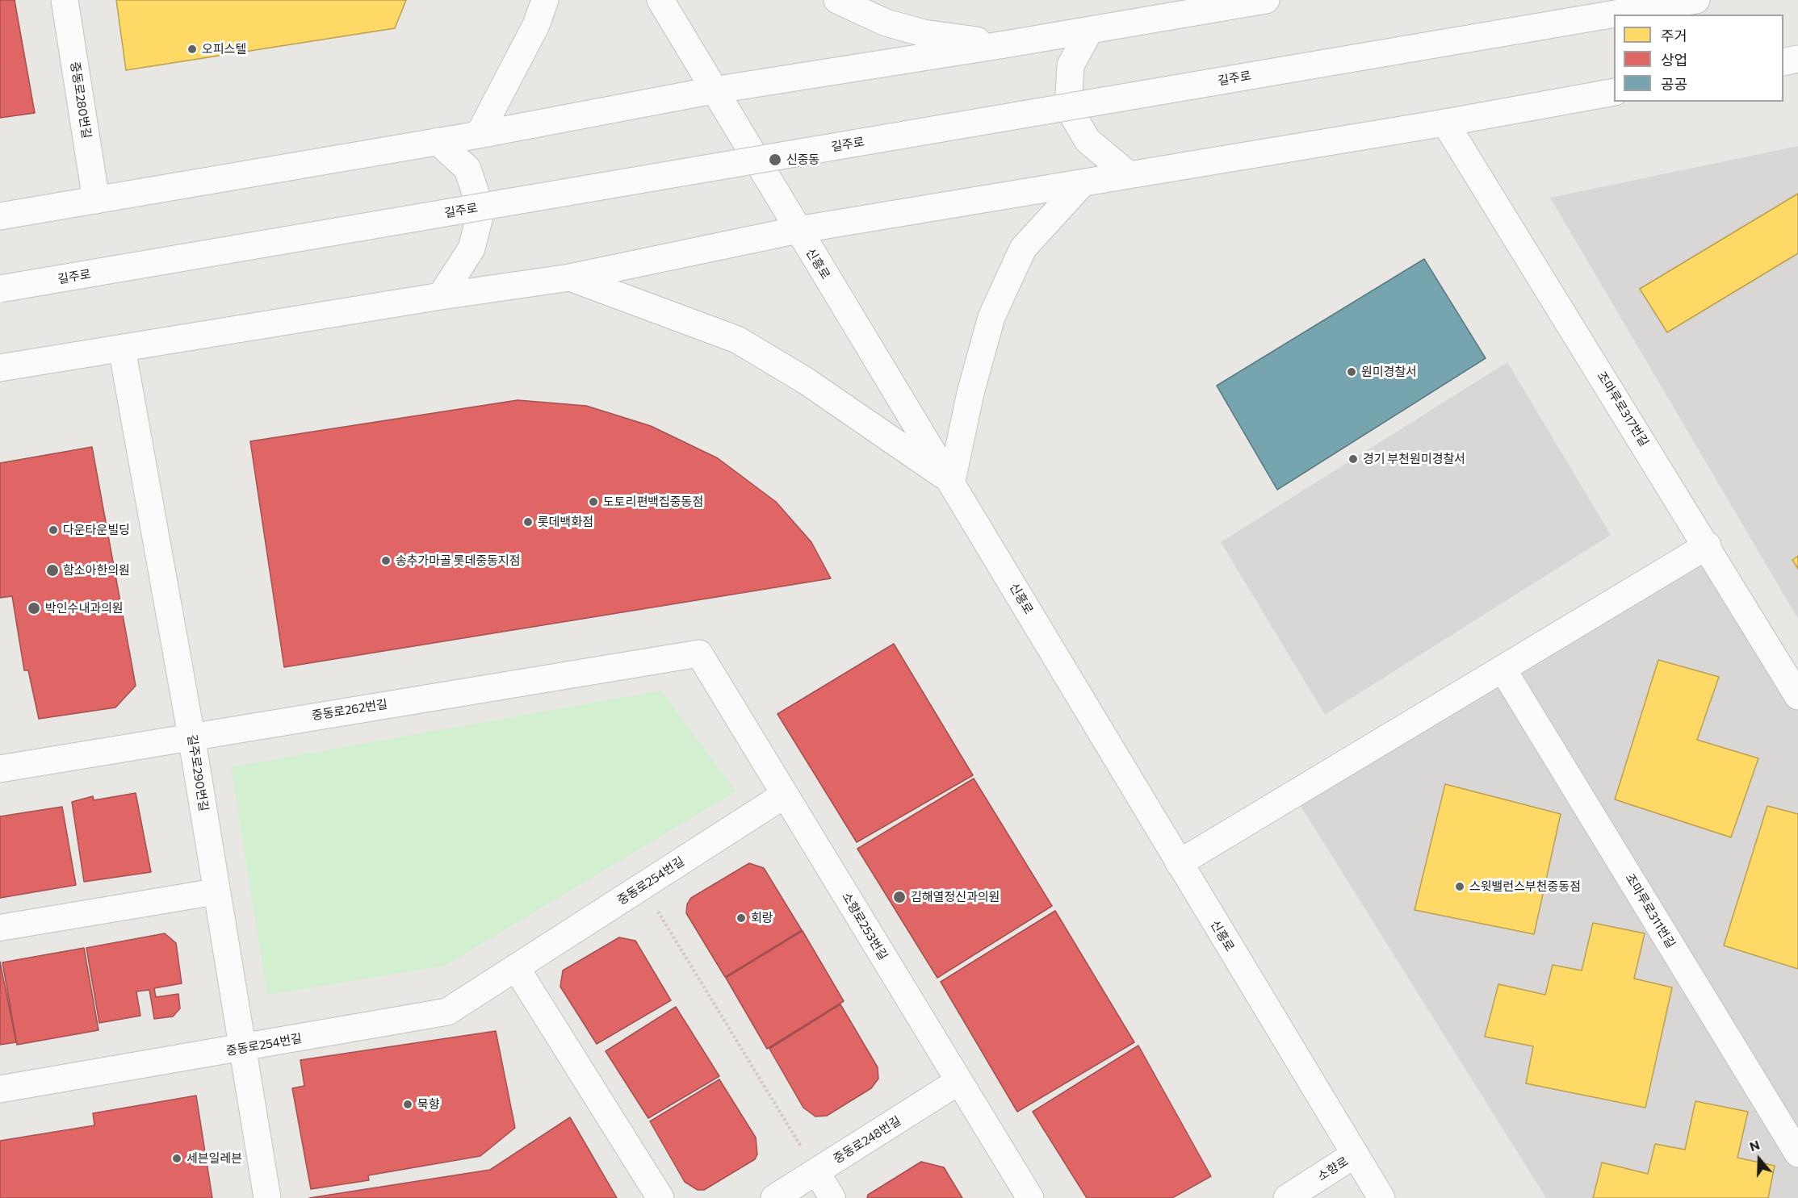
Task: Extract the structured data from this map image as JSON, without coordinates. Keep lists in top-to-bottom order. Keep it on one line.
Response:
{"streets":{"street":["길주로","중동로280번길","신흥로","조마루로317번길","중동로262번길","길주로290번길","중동로254번길","조마루로311번길","소향로253번길","중동로248번길","소향로"]},"crossings":[["신흥로","소향로"],["중동로262번길","길주로290번길"],["중동로262번길","소향로253번길"],["길주로290번길","중동로254번길"],["중동로254번길","소향로253번길"],["소향로253번길","중동로248번길"]],"places":["오피스텔","신중동","원미경찰서","경기 부천원미경찰서","도토리편백집중동점","롯데백화점","다운타운빌딩","송추가마골 롯데중동지점","함소아한의원","박인수내과의원","스윗밸런스부천중동점","김해열정신과의원","회랑","묵향","세븐일레븐"],"legend":["주거","상업","공공"],"north":"top"}
